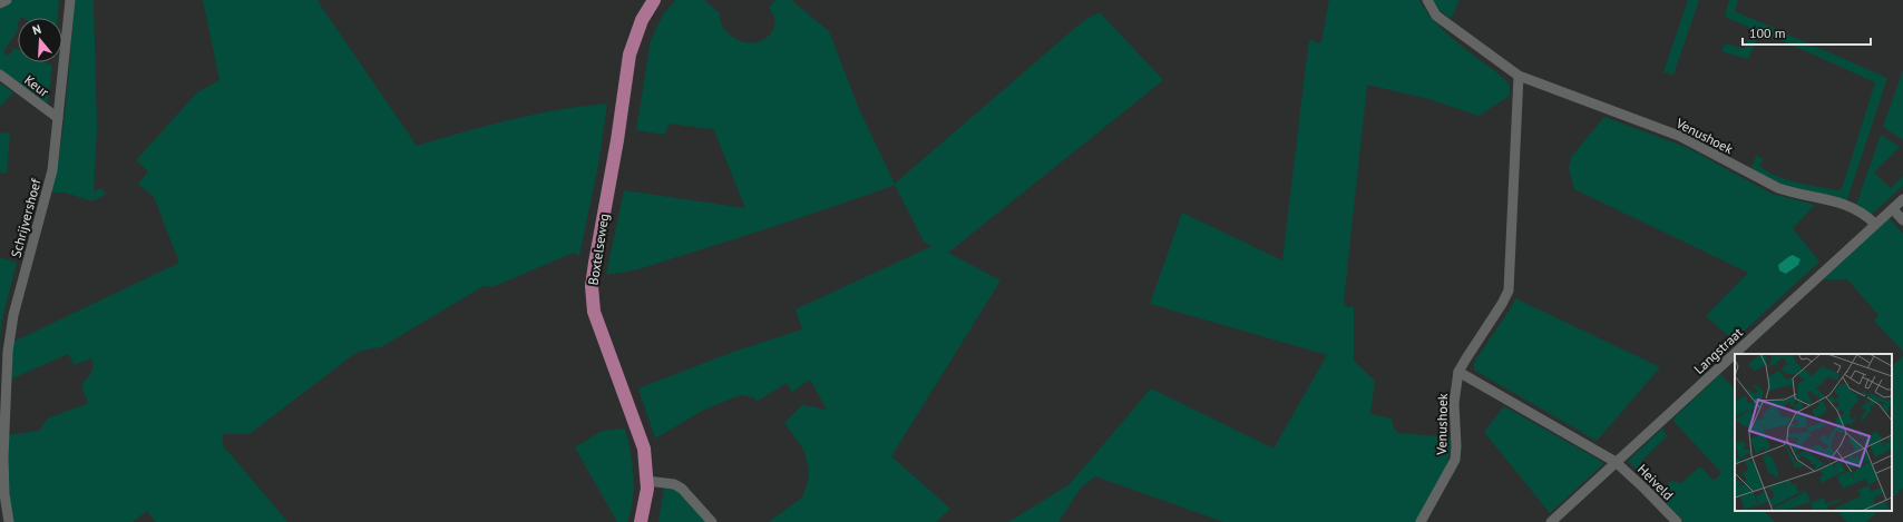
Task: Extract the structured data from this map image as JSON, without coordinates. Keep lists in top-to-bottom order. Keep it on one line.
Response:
{"streets":{"main road":["Boxtelseweg"],"street":["Keur","Venushoek","Schrijvershoef","Langstraat","Heiveld"]},"crossings":[["Keur","Schrijvershoef"],["Venushoek","Langstraat"],["Langstraat","Heiveld"]],"scale_bar":"100 m","north":"top"}
